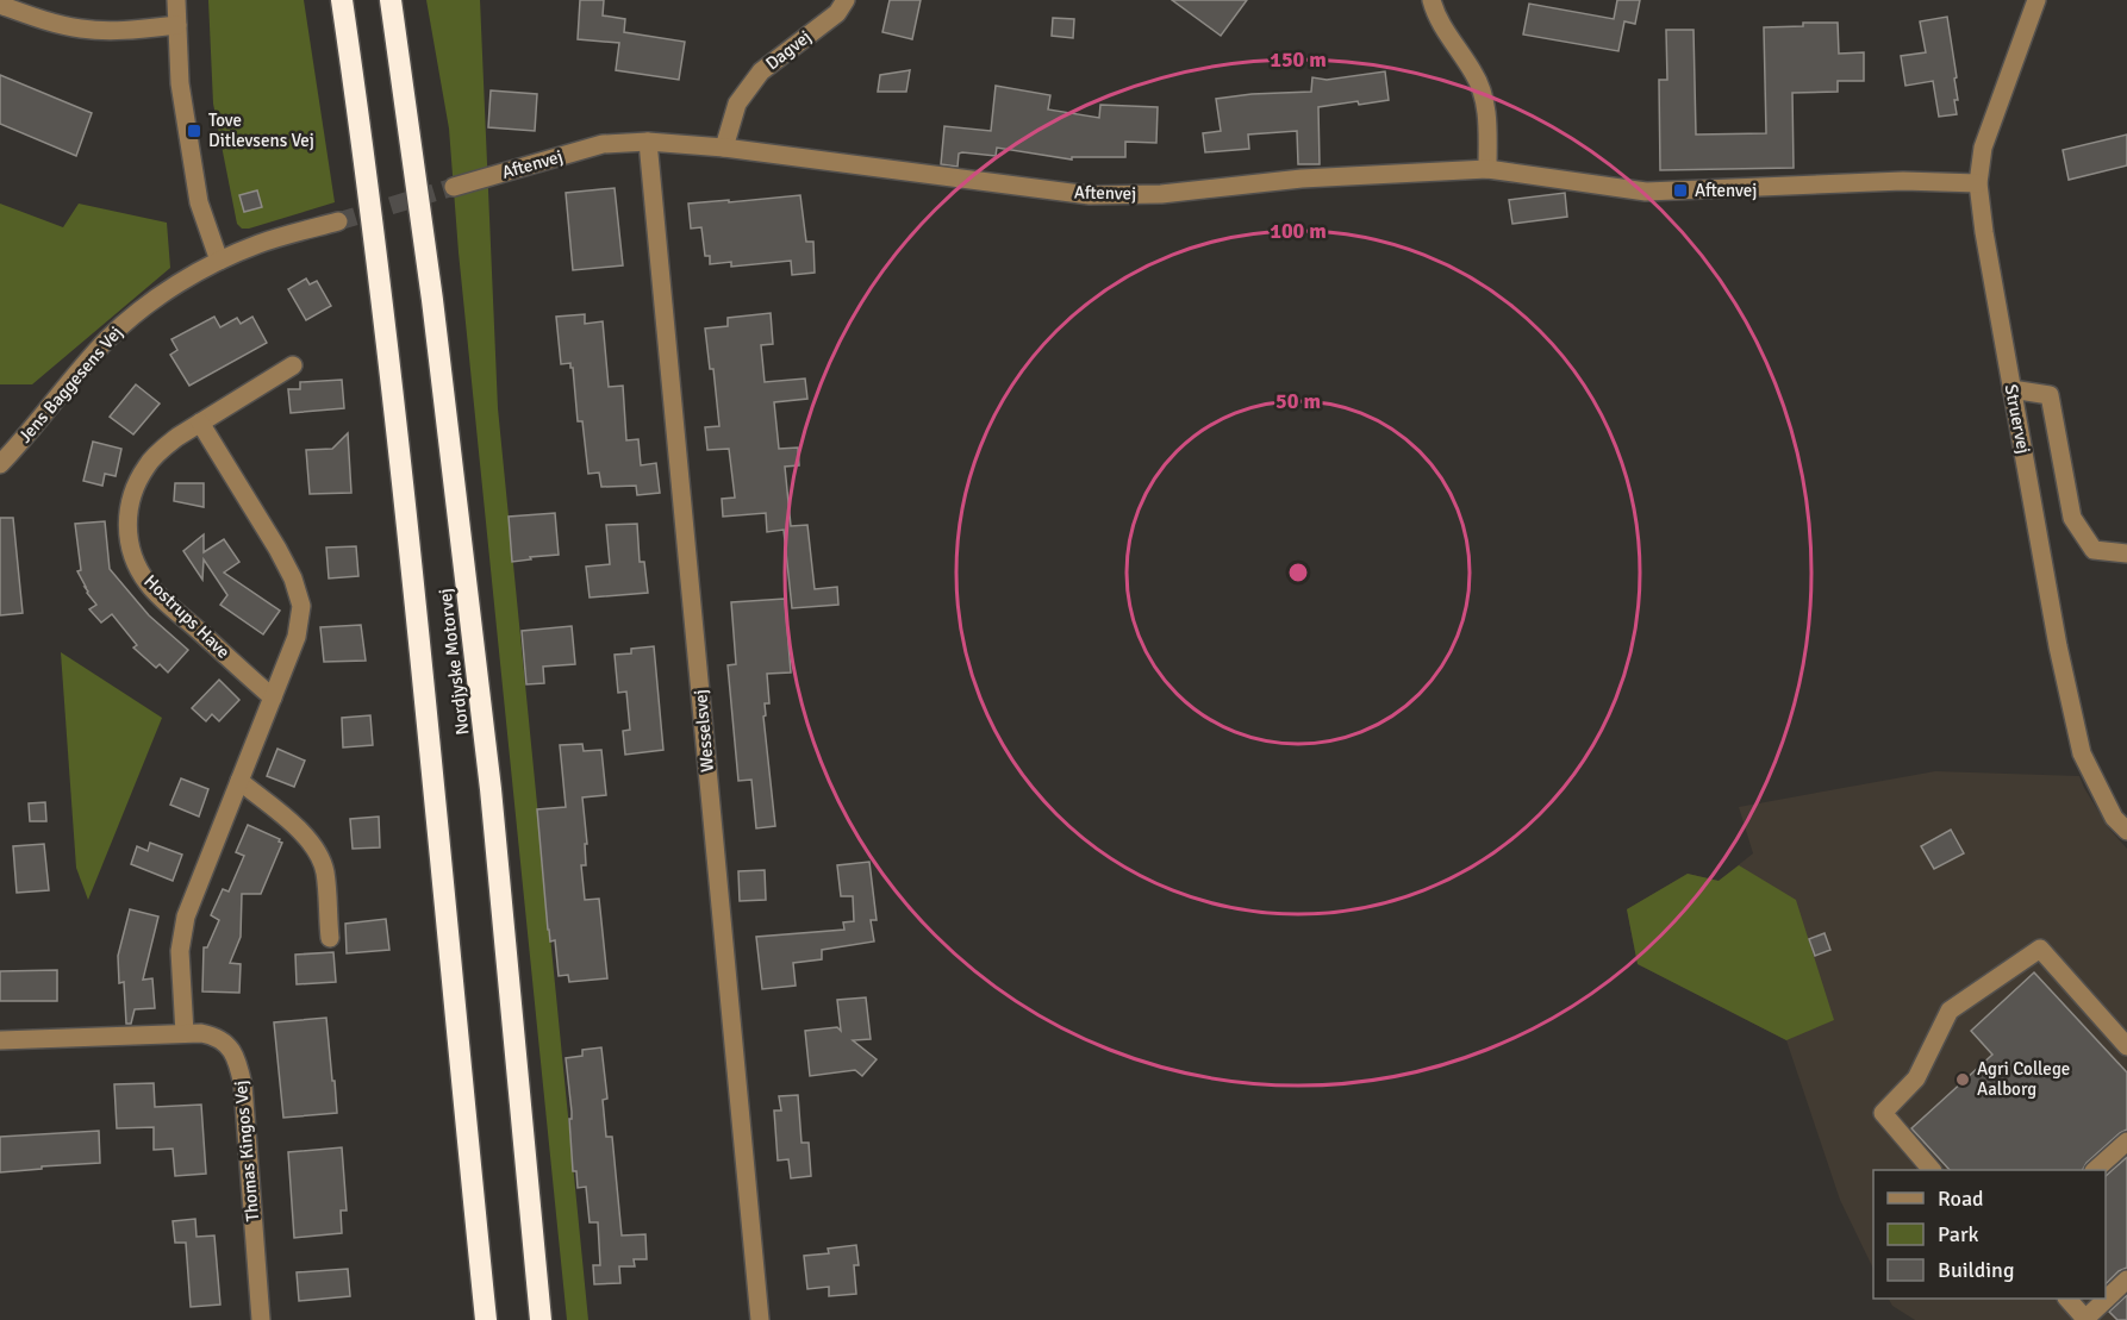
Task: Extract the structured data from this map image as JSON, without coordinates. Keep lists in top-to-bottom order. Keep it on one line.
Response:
{"streets":{"highway":["Nordjyske Motorvej"],"street":["Dagvej","Aftenvej","Jens Baggesens Vej","Struervej","Hostrups Have","Wesselsvej","Thomas Kingos Vej"]},"crossings":[["Dagvej","Aftenvej"],["Aftenvej","Struervej"],["Aftenvej","Wesselsvej"]],"places":{"transit":["Tove Ditlevsens Vej","Aftenvej"],"other":["Agri College Aalborg"]},"legend":["Road","Park","Building"],"rings":["150 m","100 m","50 m"]}
